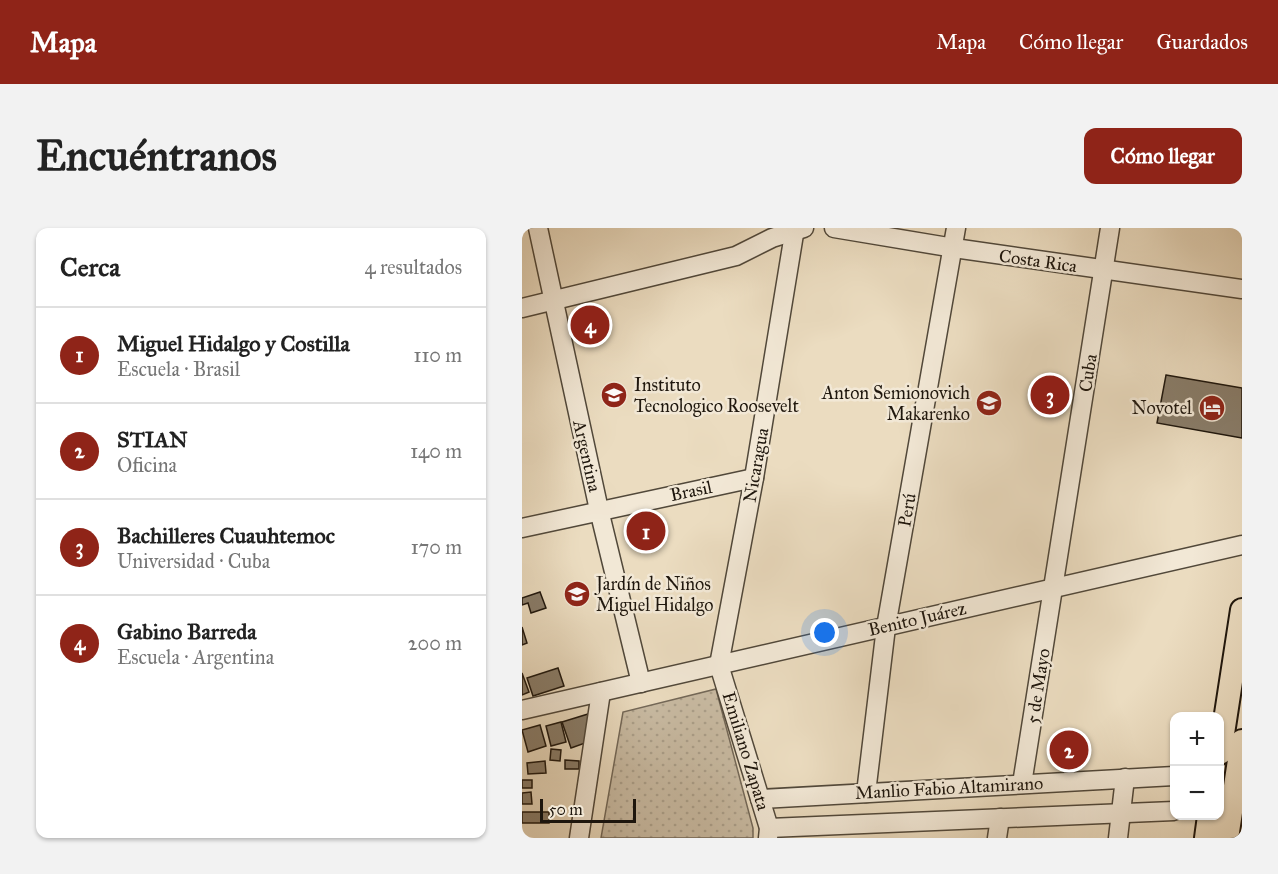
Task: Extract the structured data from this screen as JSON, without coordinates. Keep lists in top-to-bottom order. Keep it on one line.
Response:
{"streets":{"street":["Costa Rica","Cuba","Argentina","Nicaragua","Brasil","Perú","Benito Juárez","5 de Mayo","Emiliano Zapata","Manlio Fabio Altamirano"]},"crossings":[["Costa Rica","Cuba"],["Costa Rica","Perú"],["Cuba","Benito Juárez"],["Cuba","5 de Mayo"],["Argentina","Brasil"],["Argentina","Benito Juárez"],["Nicaragua","Brasil"],["Nicaragua","Benito Juárez"],["Nicaragua","Emiliano Zapata"],["Perú","Benito Juárez"],["Perú","Manlio Fabio Altamirano"],["Benito Juárez","5 de Mayo"],["Benito Juárez","Emiliano Zapata"],["5 de Mayo","Manlio Fabio Altamirano"],["Emiliano Zapata","Manlio Fabio Altamirano"]],"places":{"school or university":["Instituto Tecnologico Roosevelt","Anton Semionovich Makarenko","Jardín de Niños Miguel Hidalgo"],"hotel":["Novotel"]},"scale_bar":"50 m","page":{"header":"Mapa","nav":["Mapa","Cómo llegar","Guardados"],"buttons":"Cómo llegar","title":"Encuéntranos","heading":["Cerca","4 resultados"],"pins":["4","3","1","2"],"list":[{"mark":"1","name":"Miguel Hidalgo y Costilla","note":"Escuela · Brasil","value":"110 m"},{"mark":"2","name":"STIAN","note":"Oficina","value":"140 m"},{"mark":"3","name":"Bachilleres Cuauhtemoc","note":"Universidad · Cuba","value":"170 m"},{"mark":"4","name":"Gabino Barreda","note":"Escuela · Argentina","value":"200 m"}],"map_buttons":["+","−"],"scale":"50 m"}}
